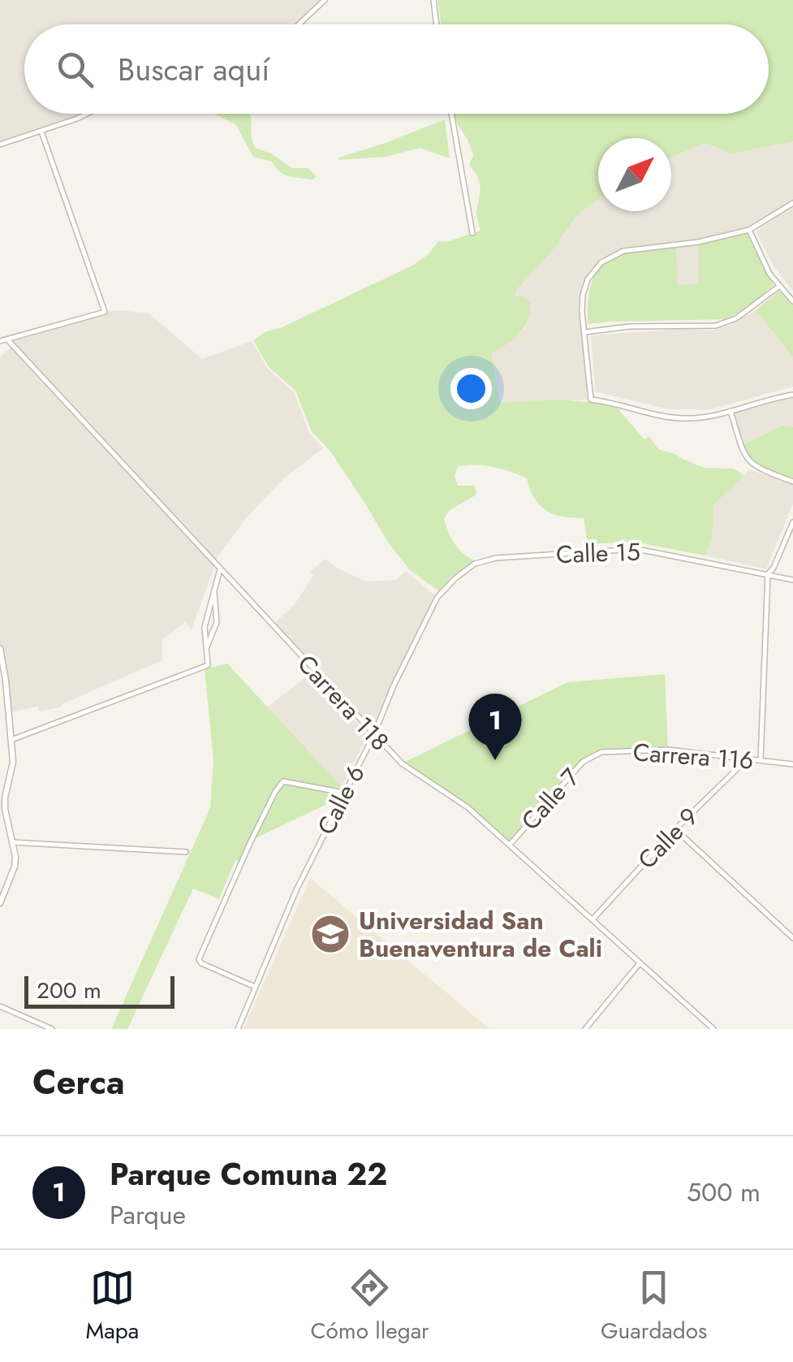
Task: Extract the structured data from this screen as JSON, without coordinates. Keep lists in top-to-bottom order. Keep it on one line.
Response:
{"streets":{"street":["Calle 15","Carrera 118","Carrera 116","Calle 7","Calle 6","Calle 9"]},"crossings":[["Calle 15","Calle 6"],["Carrera 118","Calle 7"],["Carrera 118","Calle 6"],["Carrera 118","Calle 9"],["Carrera 116","Calle 7"],["Carrera 116","Calle 9"]],"places":{"school or university":["Universidad San Buenaventura de Cali"]},"scale_bar":"200 m","north":"top right","page":{"search":"Buscar aquí","pins":"1","scale":"200 m","heading":"Cerca","list":[{"mark":"1","name":"Parque Comuna 22","note":"Parque","value":"500 m"}],"nav":["Mapa","Cómo llegar","Guardados"]}}
